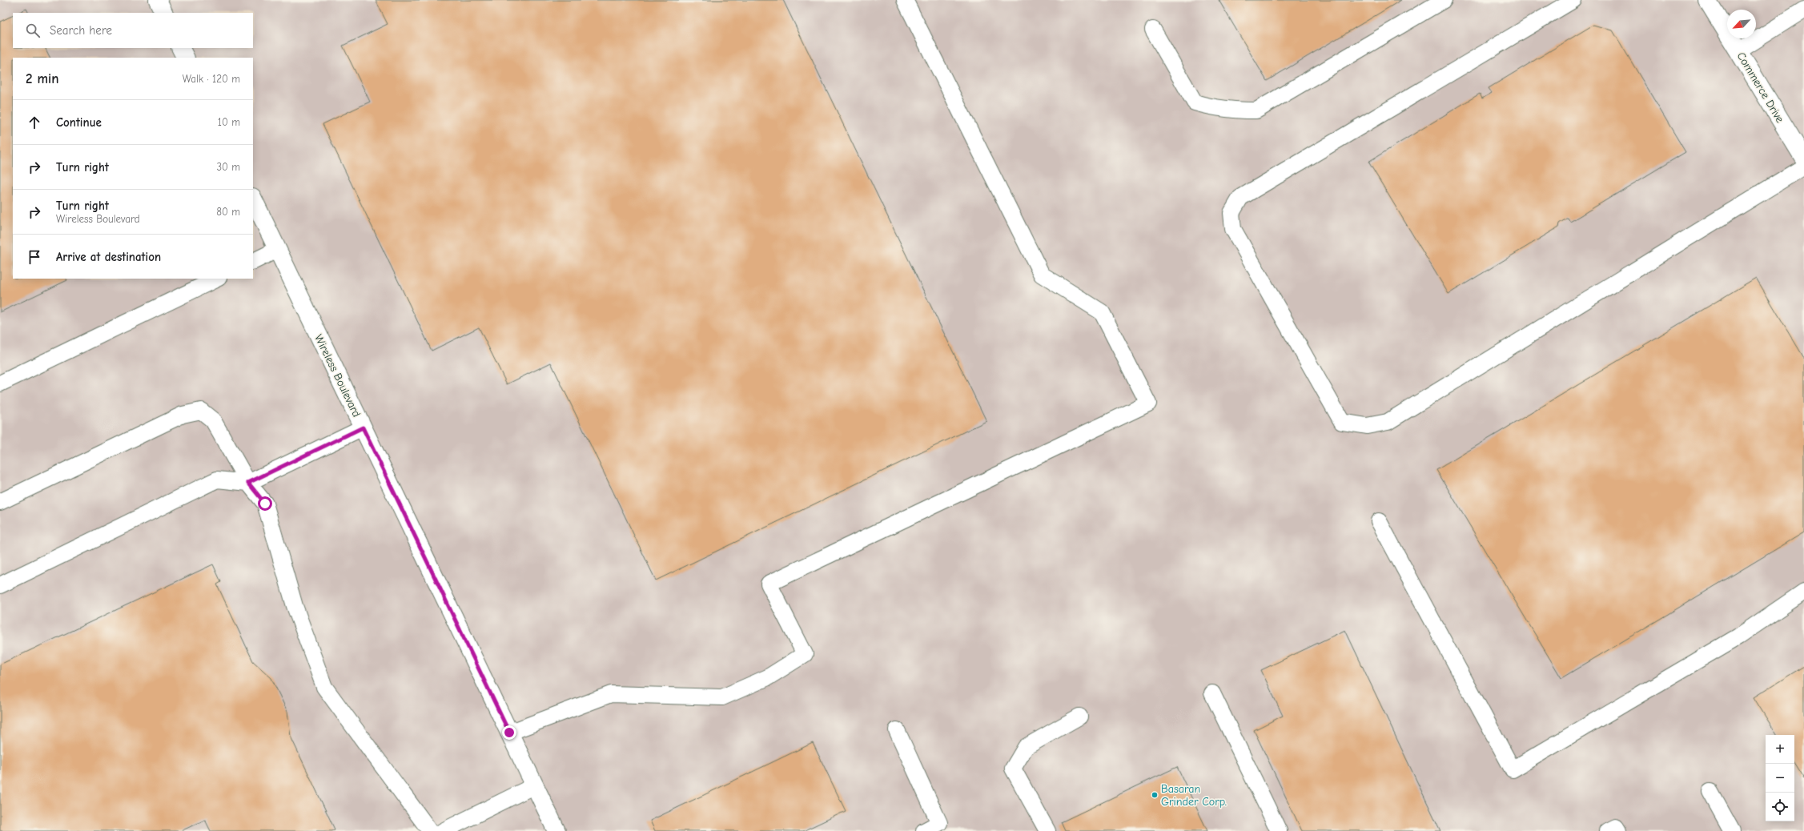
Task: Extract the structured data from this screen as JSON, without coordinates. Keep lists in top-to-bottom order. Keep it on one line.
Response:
{"streets":{"street":["Commerce Drive","Wireless Boulevard"]},"places":["Basaran Grinder Corp."],"north":"bottom left","page":{"search":"Search here","heading":["2 min","Walk · 120 m"],"list":[["Continue","10 m"],["Turn right","30 m"],["Turn right","Wireless Boulevard","80 m"],"Arrive at destination"],"map_buttons":["+","−"]}}
